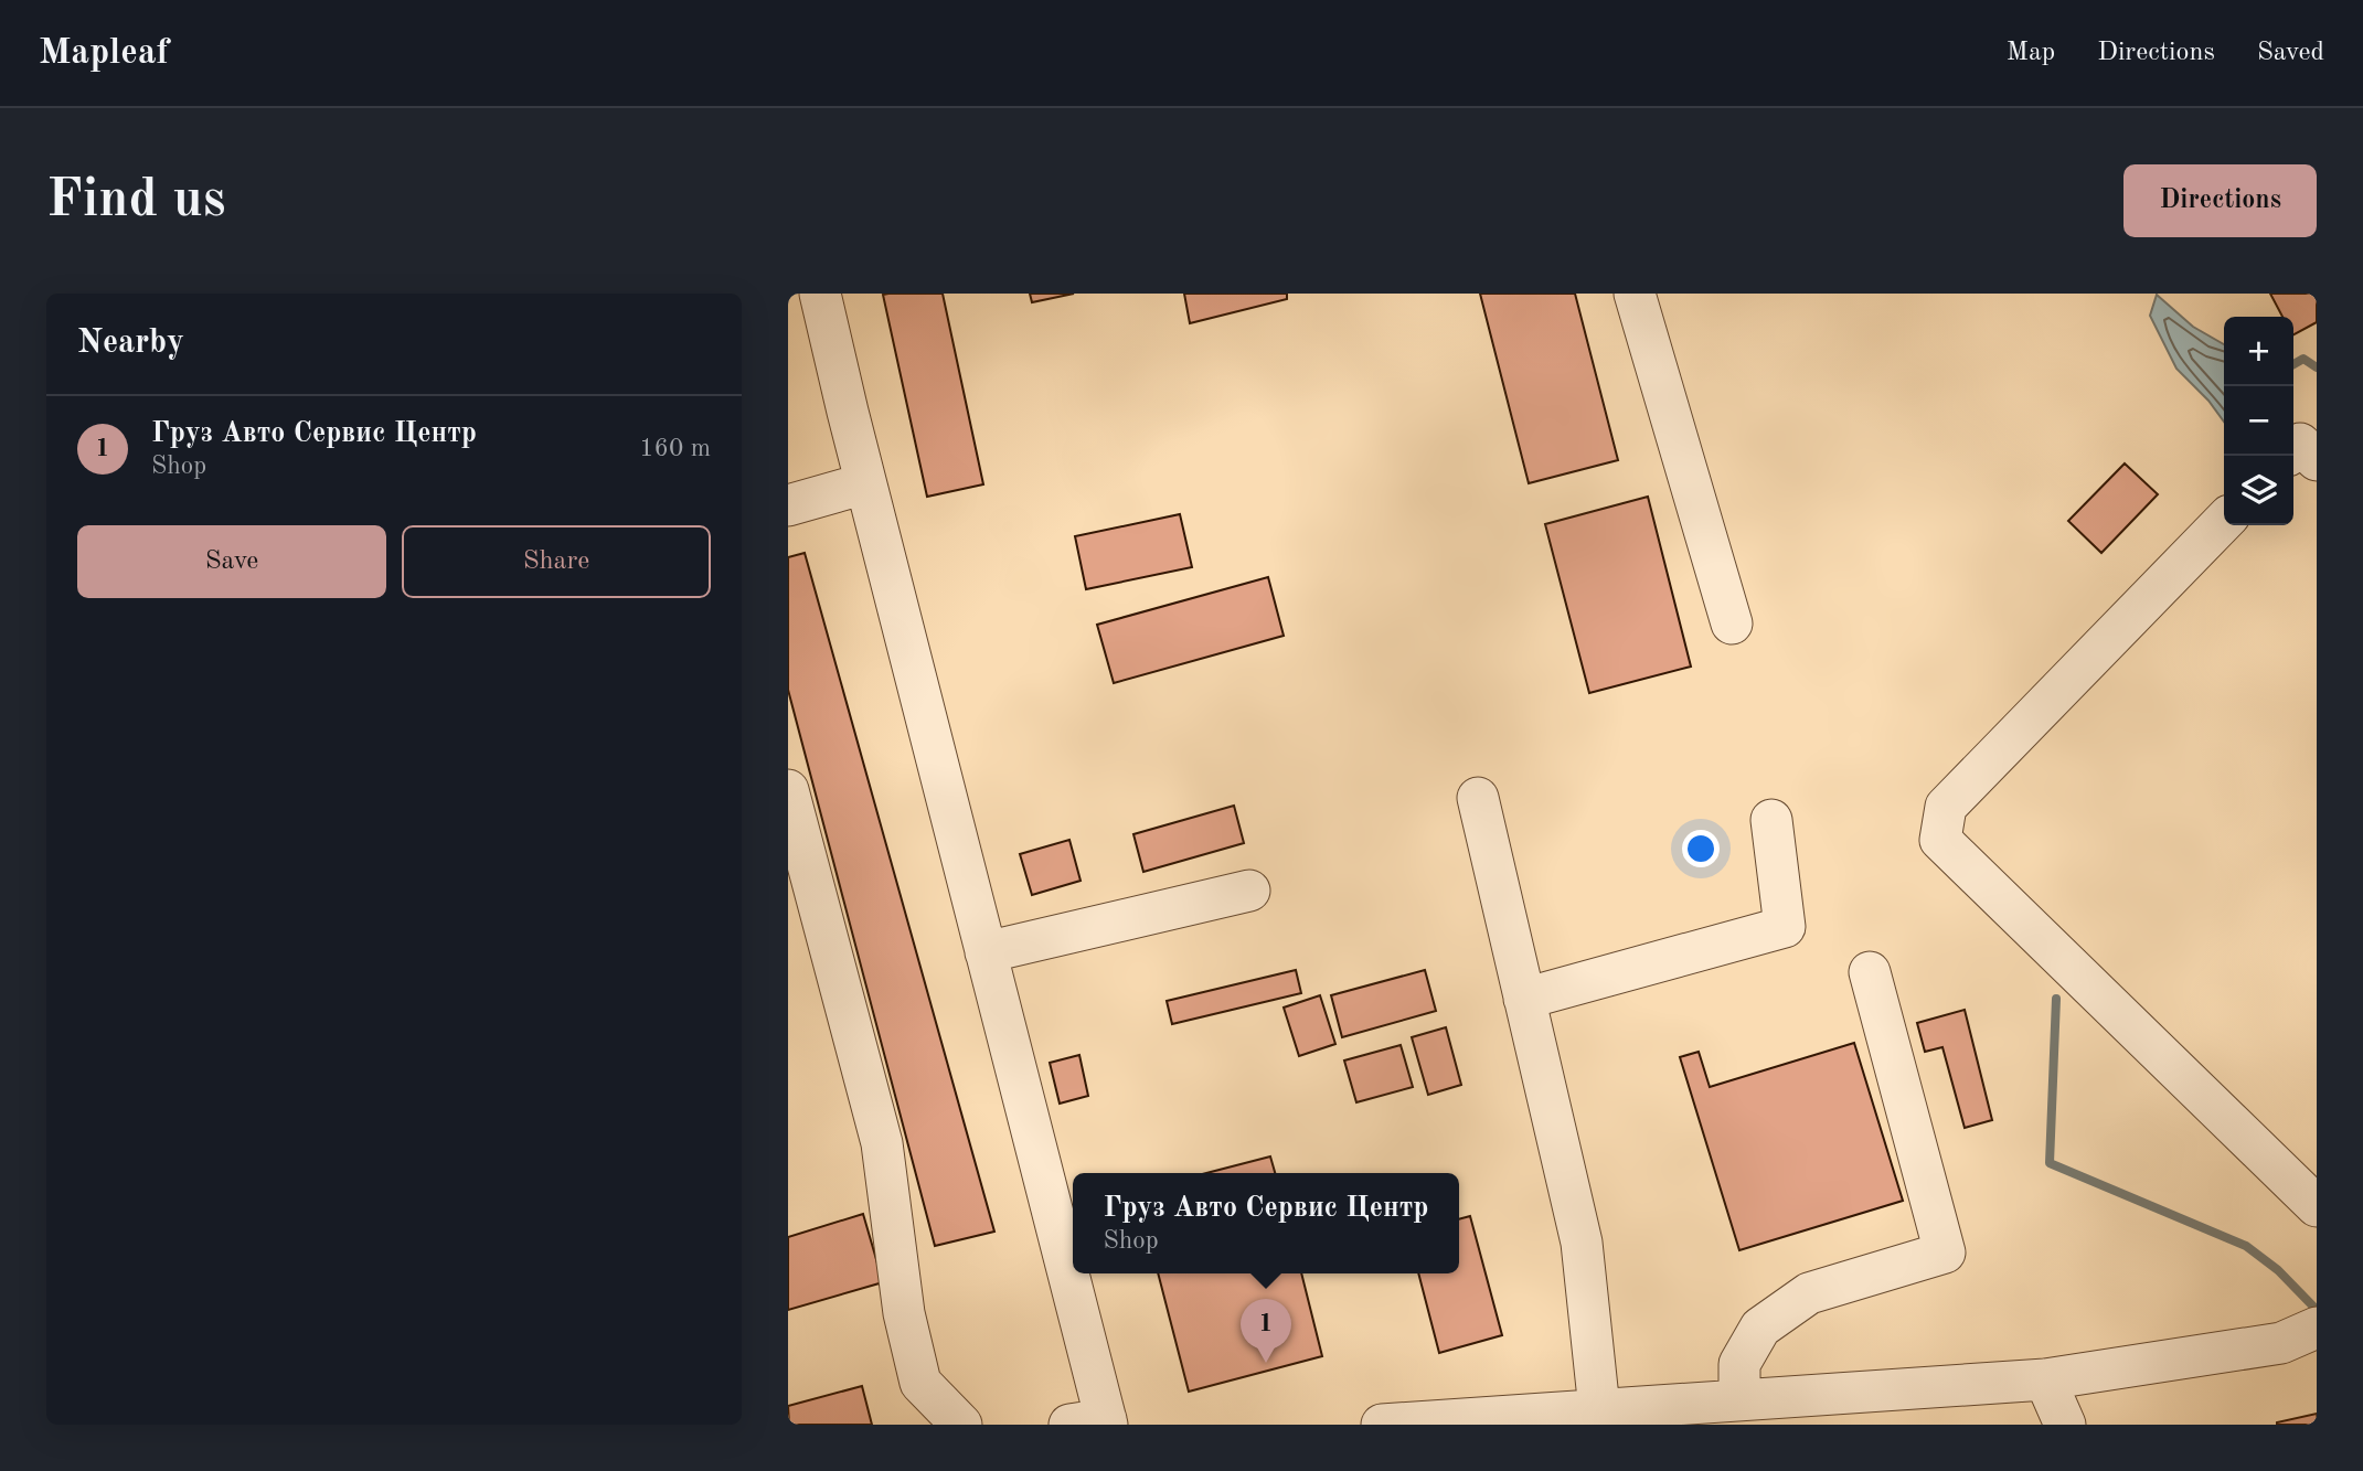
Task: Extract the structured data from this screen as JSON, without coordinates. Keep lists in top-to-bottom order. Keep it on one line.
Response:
{"page":{"header":"Mapleaf","nav":["Map","Directions","Saved"],"buttons":["Directions",["Save","Share"]],"title":"Find us","heading":"Nearby","map_buttons":["+","−"],"list":[{"mark":"1","name":"Груз Авто Сервис Центр","note":"Shop","value":"160 m"}],"popup":["Груз Авто Сервис Центр","Shop"],"pins":"1"}}
